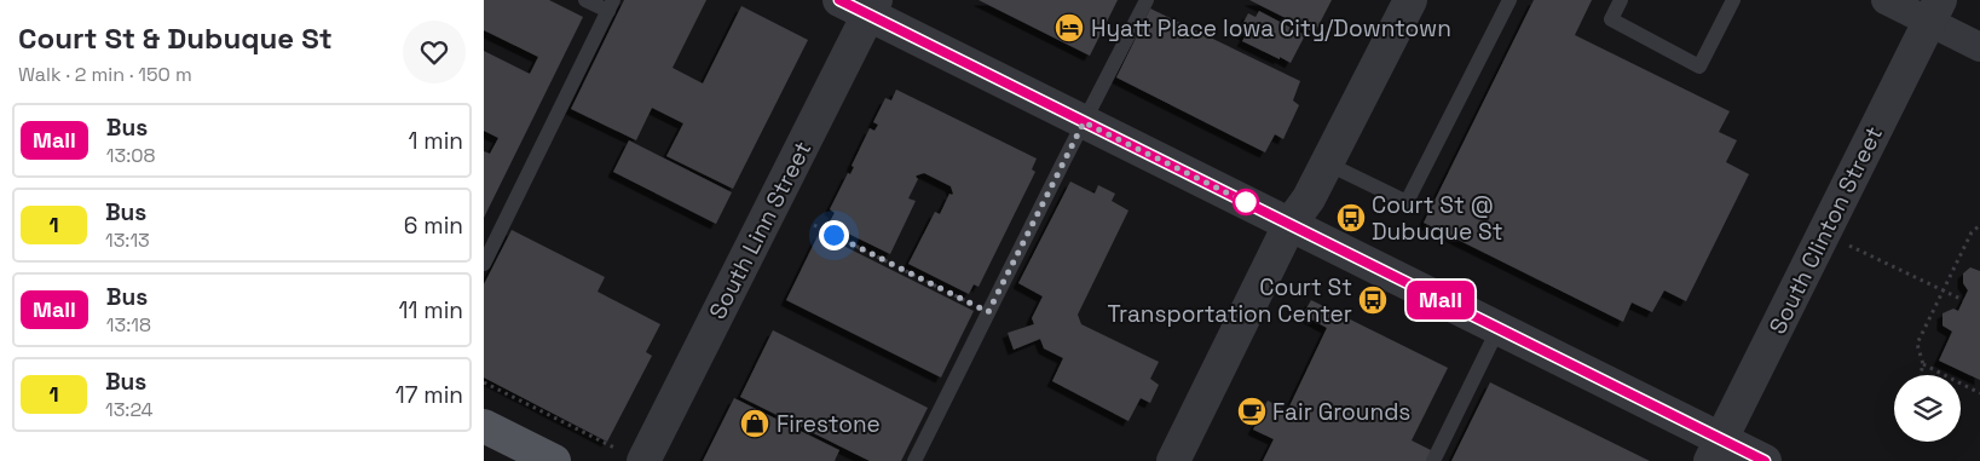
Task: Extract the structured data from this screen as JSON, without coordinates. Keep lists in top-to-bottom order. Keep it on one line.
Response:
{"streets":{"street":["South Linn Street","South Clinton Street"]},"places":{"hotel":["Hyatt Place Iowa City/Downtown"],"bus stop":["Court St @ Dubuque St","Court St Transportation Center"],"cafe":["Fair Grounds"],"shop":["Firestone"]},"lines":["bus line Mall"],"page":{"heading":["Court St & Dubuque St","Walk · 2 min · 150 m"],"on_map":"Mall","list":[{"mark":"Mall","name":"Bus","note":"13:08","value":"1 min"},{"mark":"1","name":"Bus","note":"13:13","value":"6 min"},{"mark":"Mall","name":"Bus","note":"13:18","value":"11 min"},{"mark":"1","name":"Bus","note":"13:24","value":"17 min"}]}}
